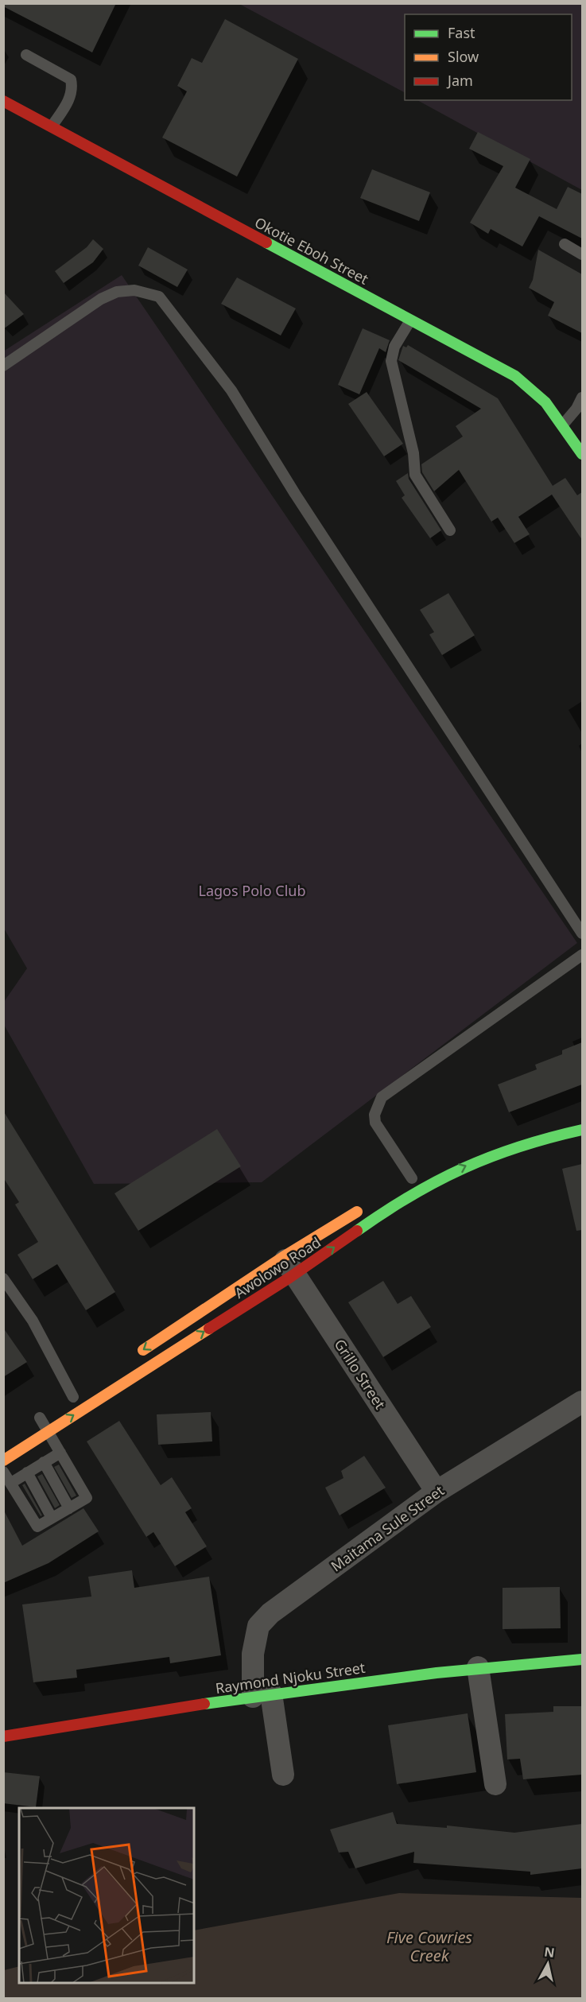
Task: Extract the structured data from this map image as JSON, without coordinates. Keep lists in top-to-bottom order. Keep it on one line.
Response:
{"streets":{"street":["Okotie Eboh Street","Awolowo Road","Grillo Street","Maitama Sule Street","Raymond Njoku Street"]},"crossings":[["Awolowo Road","Grillo Street"],["Grillo Street","Maitama Sule Street"],["Maitama Sule Street","Raymond Njoku Street"]],"water":["Five Cowries Creek"],"parks":["Lagos Polo Club"],"legend":["Fast","Slow","Jam"],"north":"top"}
